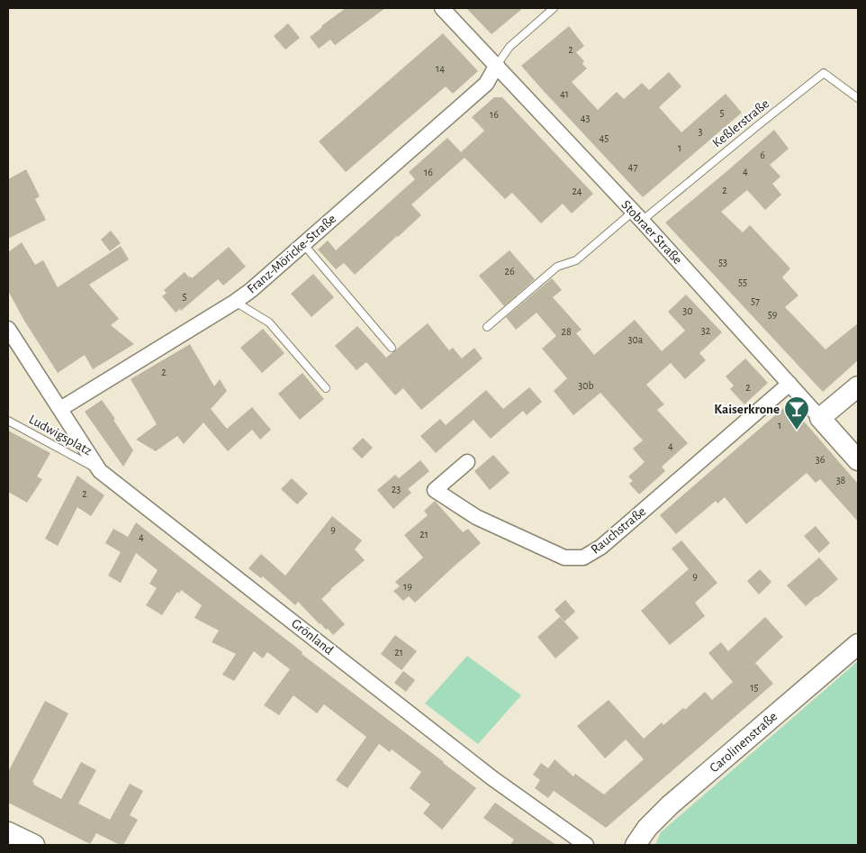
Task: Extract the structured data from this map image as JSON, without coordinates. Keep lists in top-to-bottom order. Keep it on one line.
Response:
{"streets":{"street":["Stobraer Straße","Franz-Möricke-Straße","Rauchstraße","Grönland","Carolinenstraße"],"lane":["Keßlerstraße","Ludwigsplatz"]},"crossings":[["Keßlerstraße","Stobraer Straße"],["Stobraer Straße","Franz-Möricke-Straße"],["Stobraer Straße","Rauchstraße"],["Franz-Möricke-Straße","Grönland"],["Ludwigsplatz","Grönland"]],"places":{"bar":["Kaiserkrone"]},"house_numbers":["2","14","41","5","16","43","3","45","1","6","47","4","16","2","24","53","26","55","5","57","30","59","32","28","30a","2","30b","2","1","4","36","38","23","2","9","21","4","9","19","21","15"]}
